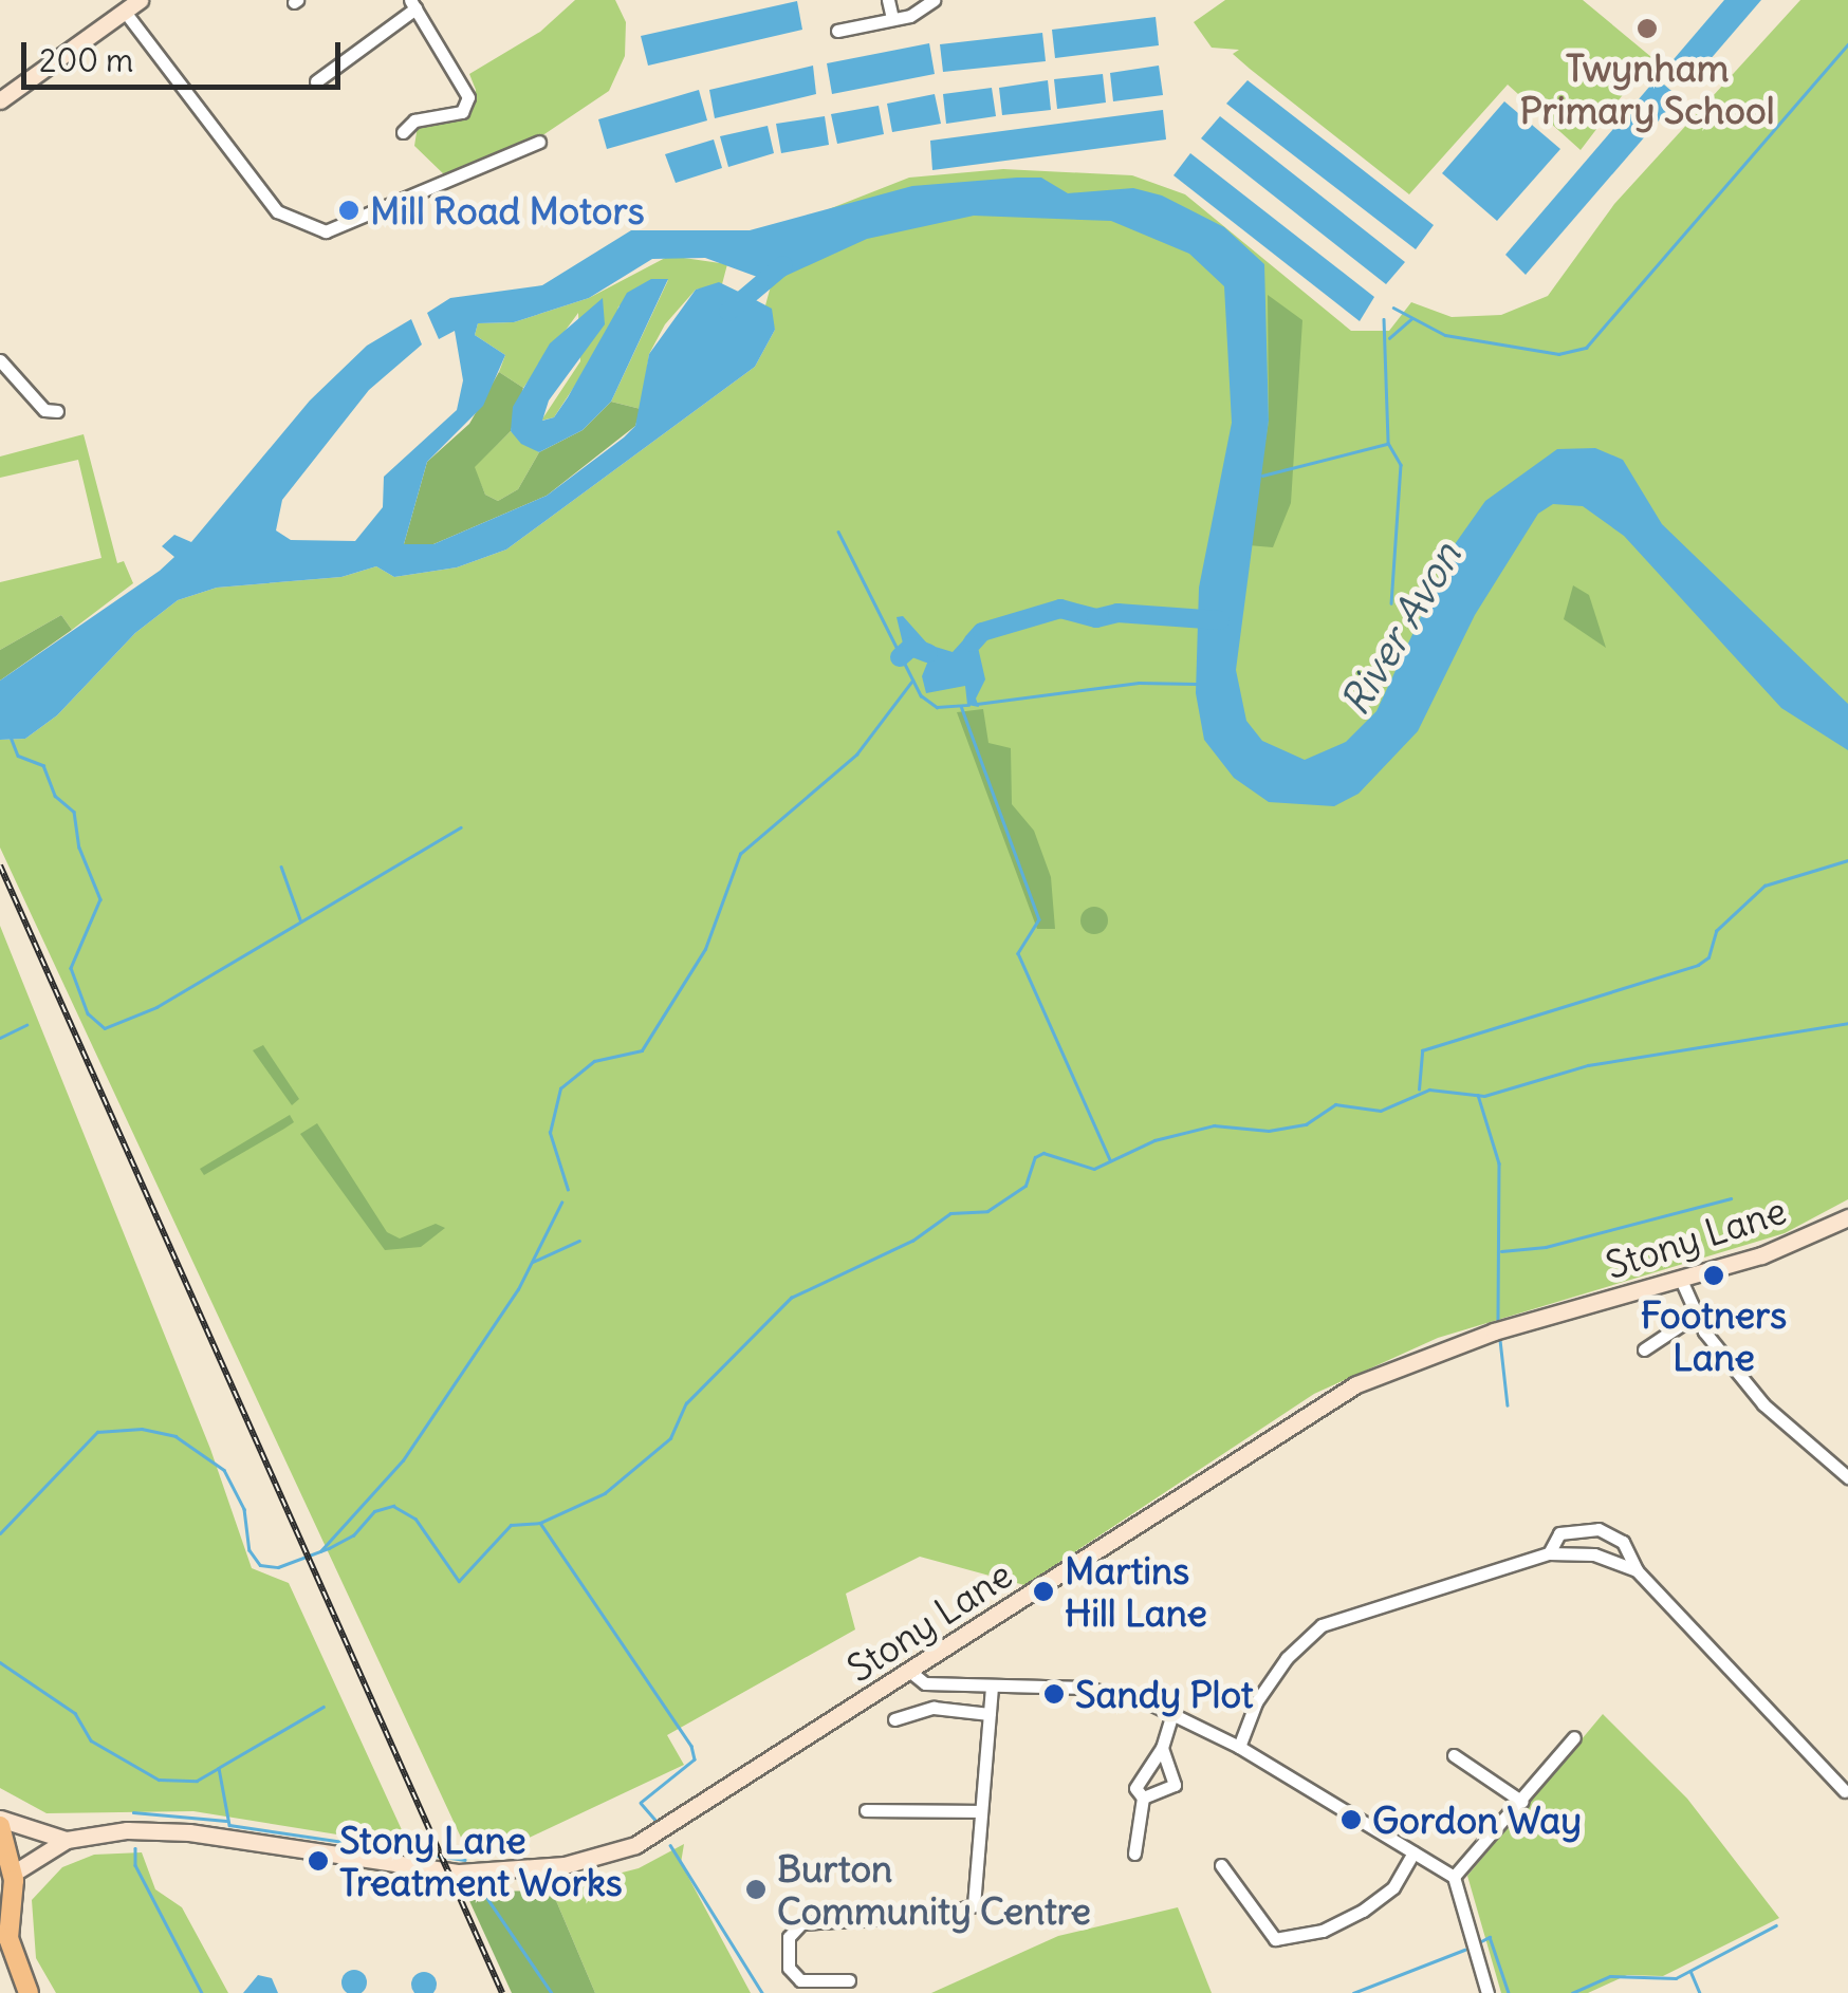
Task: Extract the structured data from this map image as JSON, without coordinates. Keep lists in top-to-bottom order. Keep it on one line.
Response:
{"streets":{"main road":["Stony Lane"]},"water":["River Avon"],"places":["Twynham Primary School","Mill Road Motors","Footners Lane","Martins Hill Lane","Sandy Plot","Gordon Way","Stony Lane Treatment Works","Burton Community Centre"],"scale_bar":"200 m"}
